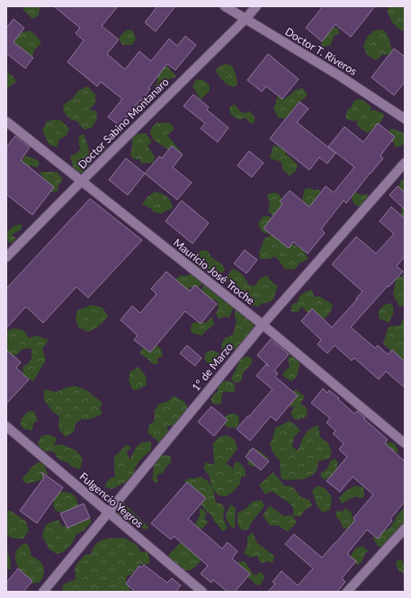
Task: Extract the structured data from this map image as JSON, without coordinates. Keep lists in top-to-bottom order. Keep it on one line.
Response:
{"streets":{"street":["Doctor T. Riveros","Doctor Sabino Montanaro","Mauricio José Troche","1° de Marzo","Fulgencio Yegros"]},"crossings":[["Doctor T. Riveros","Doctor Sabino Montanaro"],["Doctor Sabino Montanaro","Mauricio José Troche"],["Mauricio José Troche","1° de Marzo"],["1° de Marzo","Fulgencio Yegros"]]}
